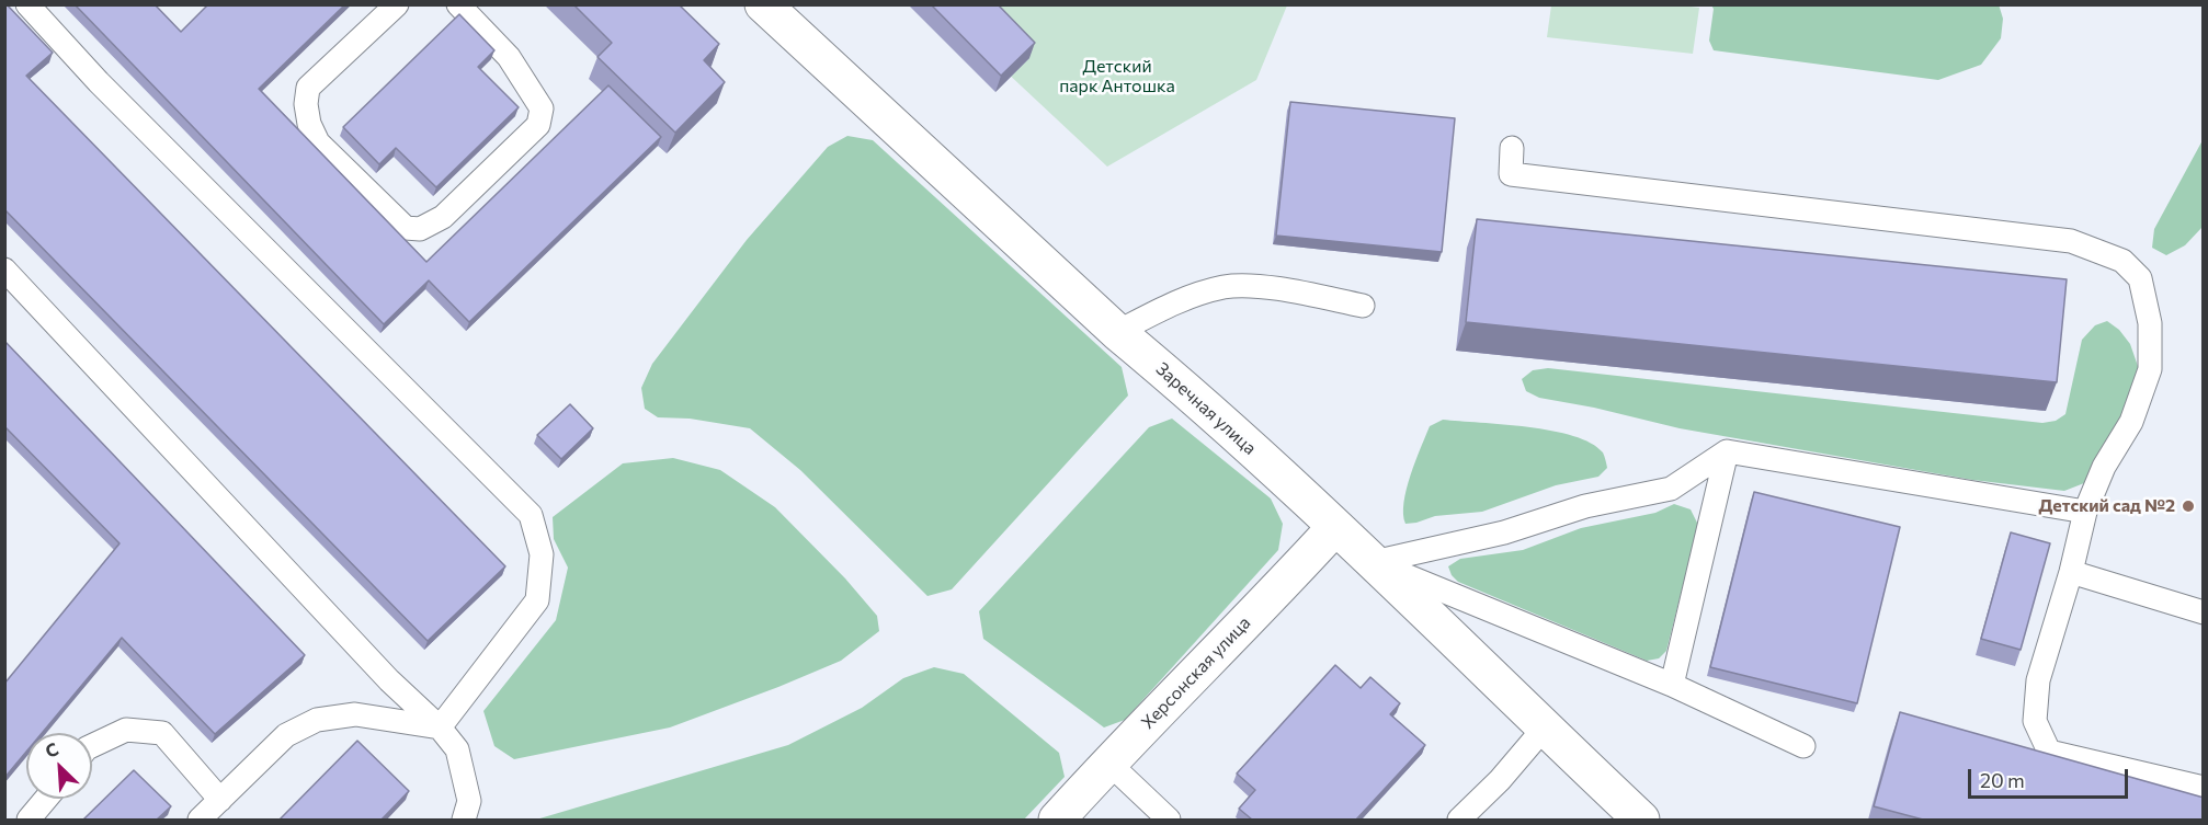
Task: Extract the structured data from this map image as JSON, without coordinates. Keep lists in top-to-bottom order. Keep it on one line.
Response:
{"streets":{"street":["Заречная улица","Херсонская улица"]},"crossings":[["Заречная улица","Херсонская улица"]],"parks":["Детский парк Антошка"],"places":["Детский сад №2"],"scale_bar":"20 m","north":"top left"}
